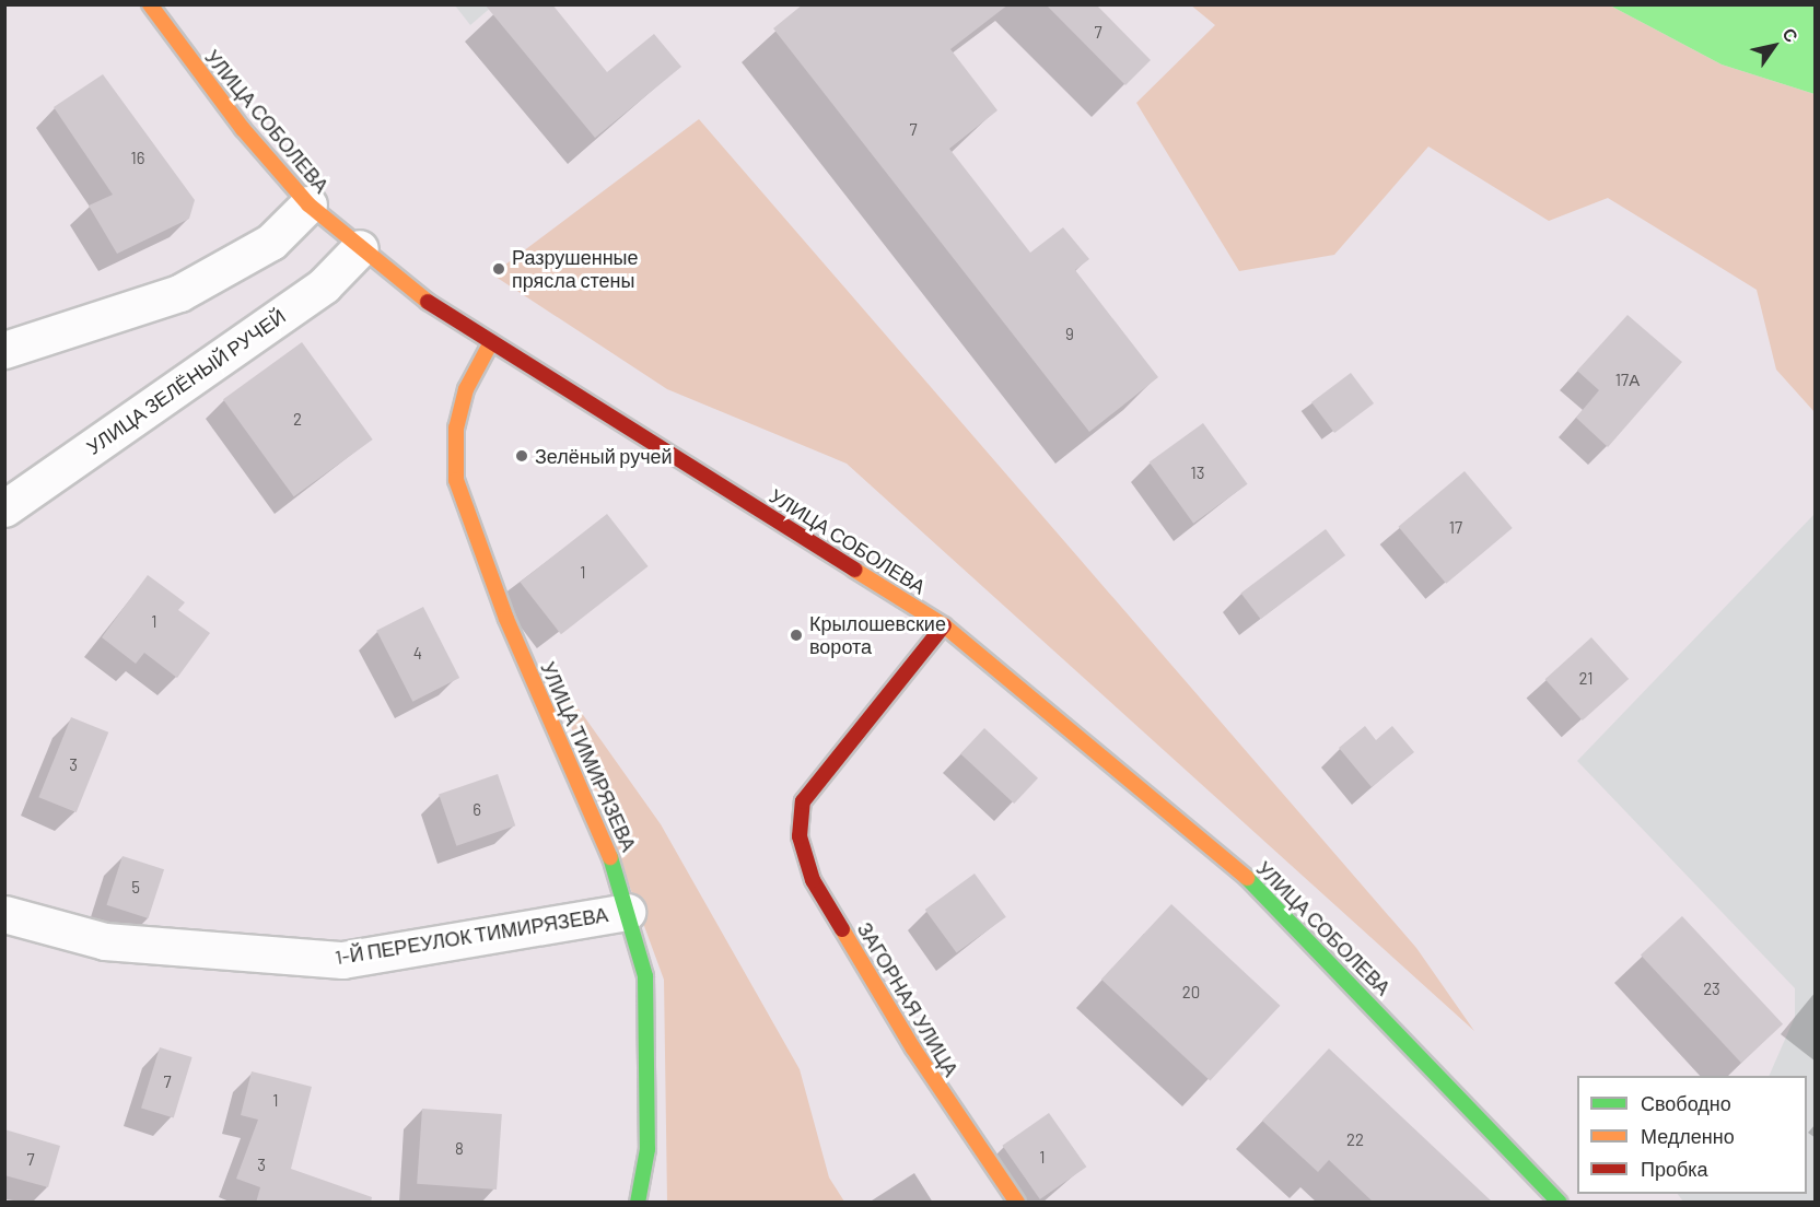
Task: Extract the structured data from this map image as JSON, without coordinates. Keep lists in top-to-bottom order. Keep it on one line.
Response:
{"streets":{"main road":["УЛИЦА СОБОЛЕВА","УЛИЦА ТИМИРЯЗЕВА","ЗАГОРНАЯ УЛИЦА"],"street":["УЛИЦА ЗЕЛЁНЫЙ РУЧЕЙ","1-Й ПЕРЕУЛОК ТИМИРЯЗЕВА"]},"crossings":[["УЛИЦА СОБОЛЕВА","УЛИЦА ЗЕЛЁНЫЙ РУЧЕЙ"],["УЛИЦА СОБОЛЕВА","УЛИЦА ТИМИРЯЗЕВА"],["УЛИЦА СОБОЛЕВА","ЗАГОРНАЯ УЛИЦА"],["УЛИЦА ТИМИРЯЗЕВА","1-Й ПЕРЕУЛОК ТИМИРЯЗЕВА"]],"places":["Разрушенные прясла стены","Зелёный ручей","Крылошевские ворота"],"house_numbers":["7","7","16","9","17А","2","13","17","1","1","4","21","3","6","5","23","20","7","1","22","8","1","7","3"],"legend":["Свободно","Медленно","Пробка"],"north":"top right"}
